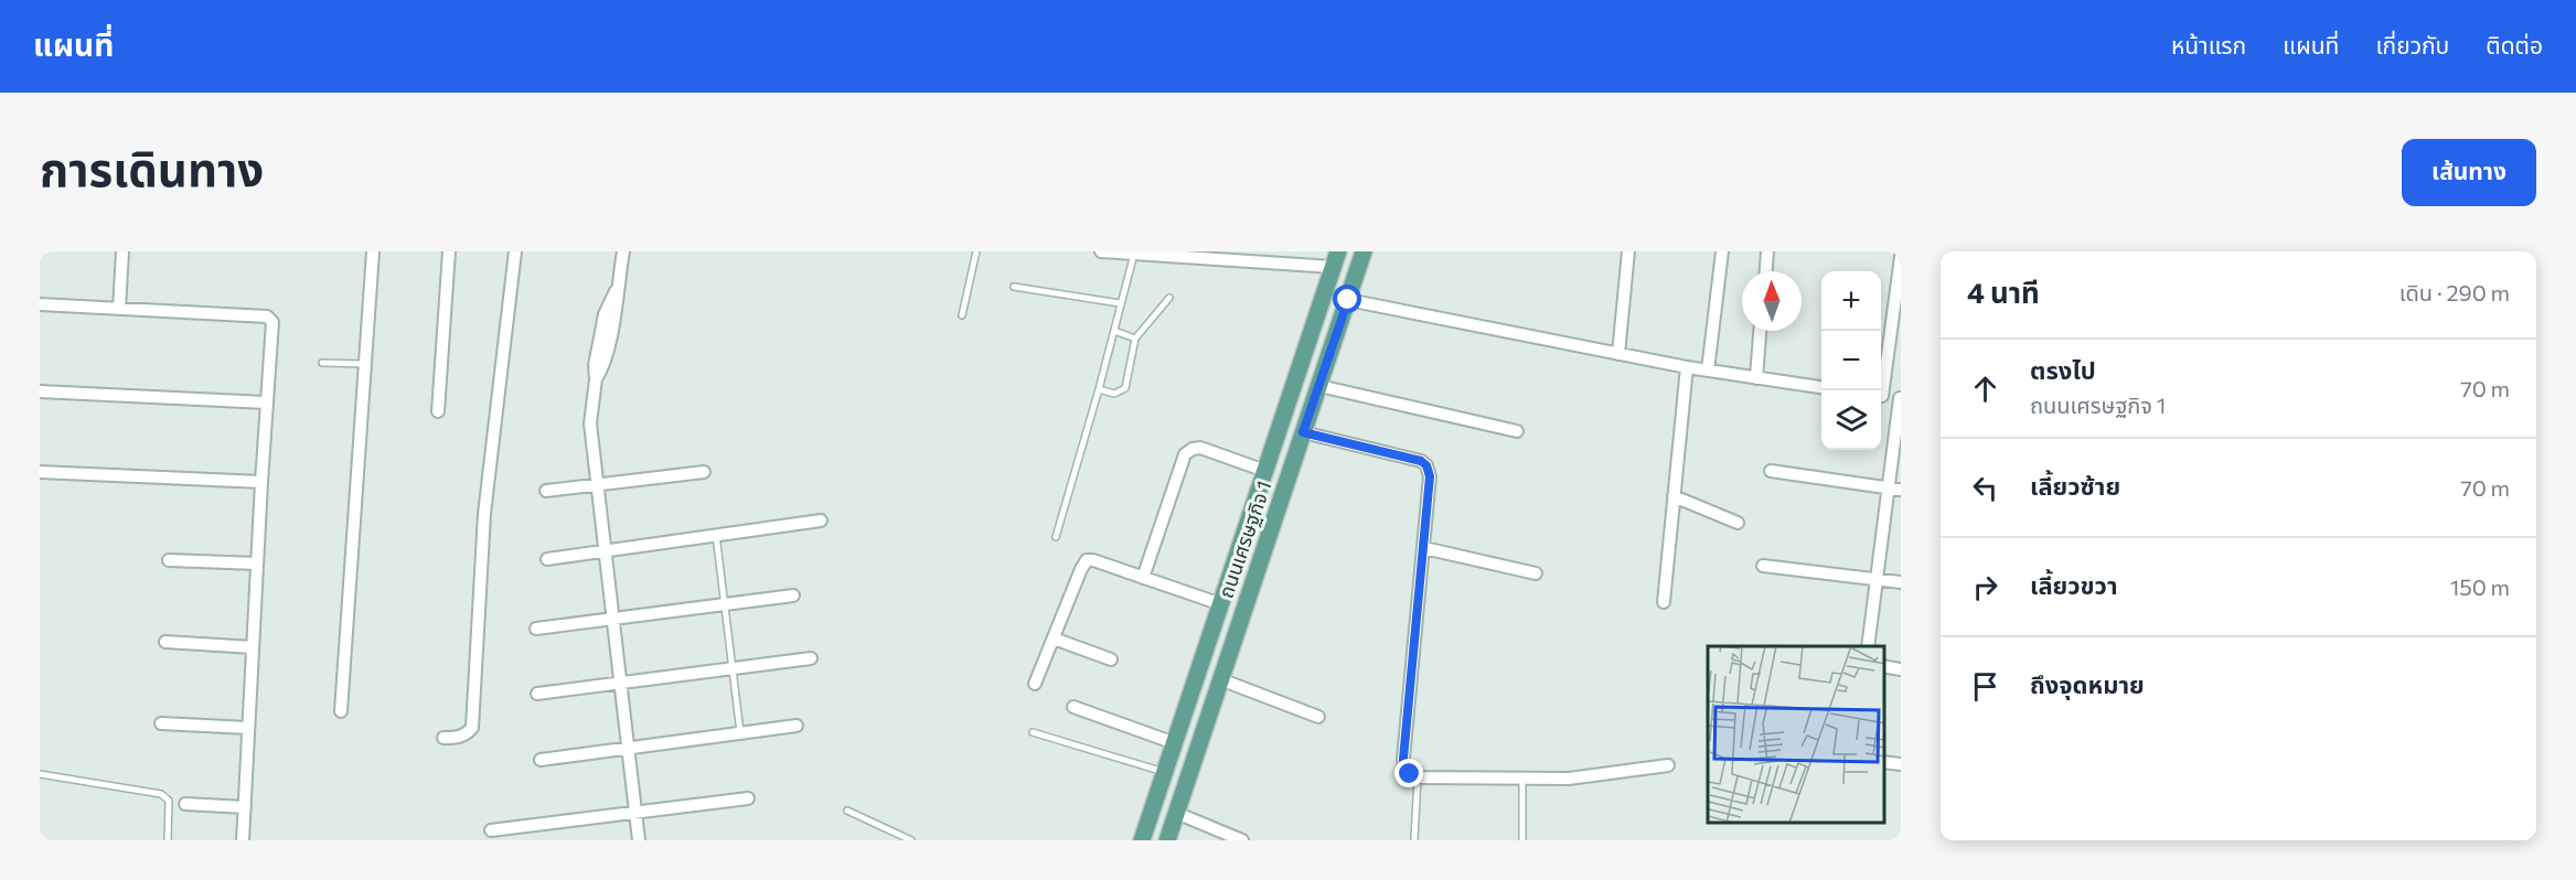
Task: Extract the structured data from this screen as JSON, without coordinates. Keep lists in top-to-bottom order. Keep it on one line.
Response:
{"streets":{"main road":["ถนนเศรษฐกิจ 1"]},"north":"top","page":{"header":"แผนที่","nav":["หน้าแรก","แผนที่","เกี่ยวกับ","ติดต่อ"],"title":"การเดินทาง","buttons":"เส้นทาง","heading":["4 นาที","เดิน · 290 m"],"map_buttons":["+","−"],"list":[["ตรงไป","ถนนเศรษฐกิจ 1","70 m"],["เลี้ยวซ้าย","70 m"],["เลี้ยวขวา","150 m"],"ถึงจุดหมาย"]}}
